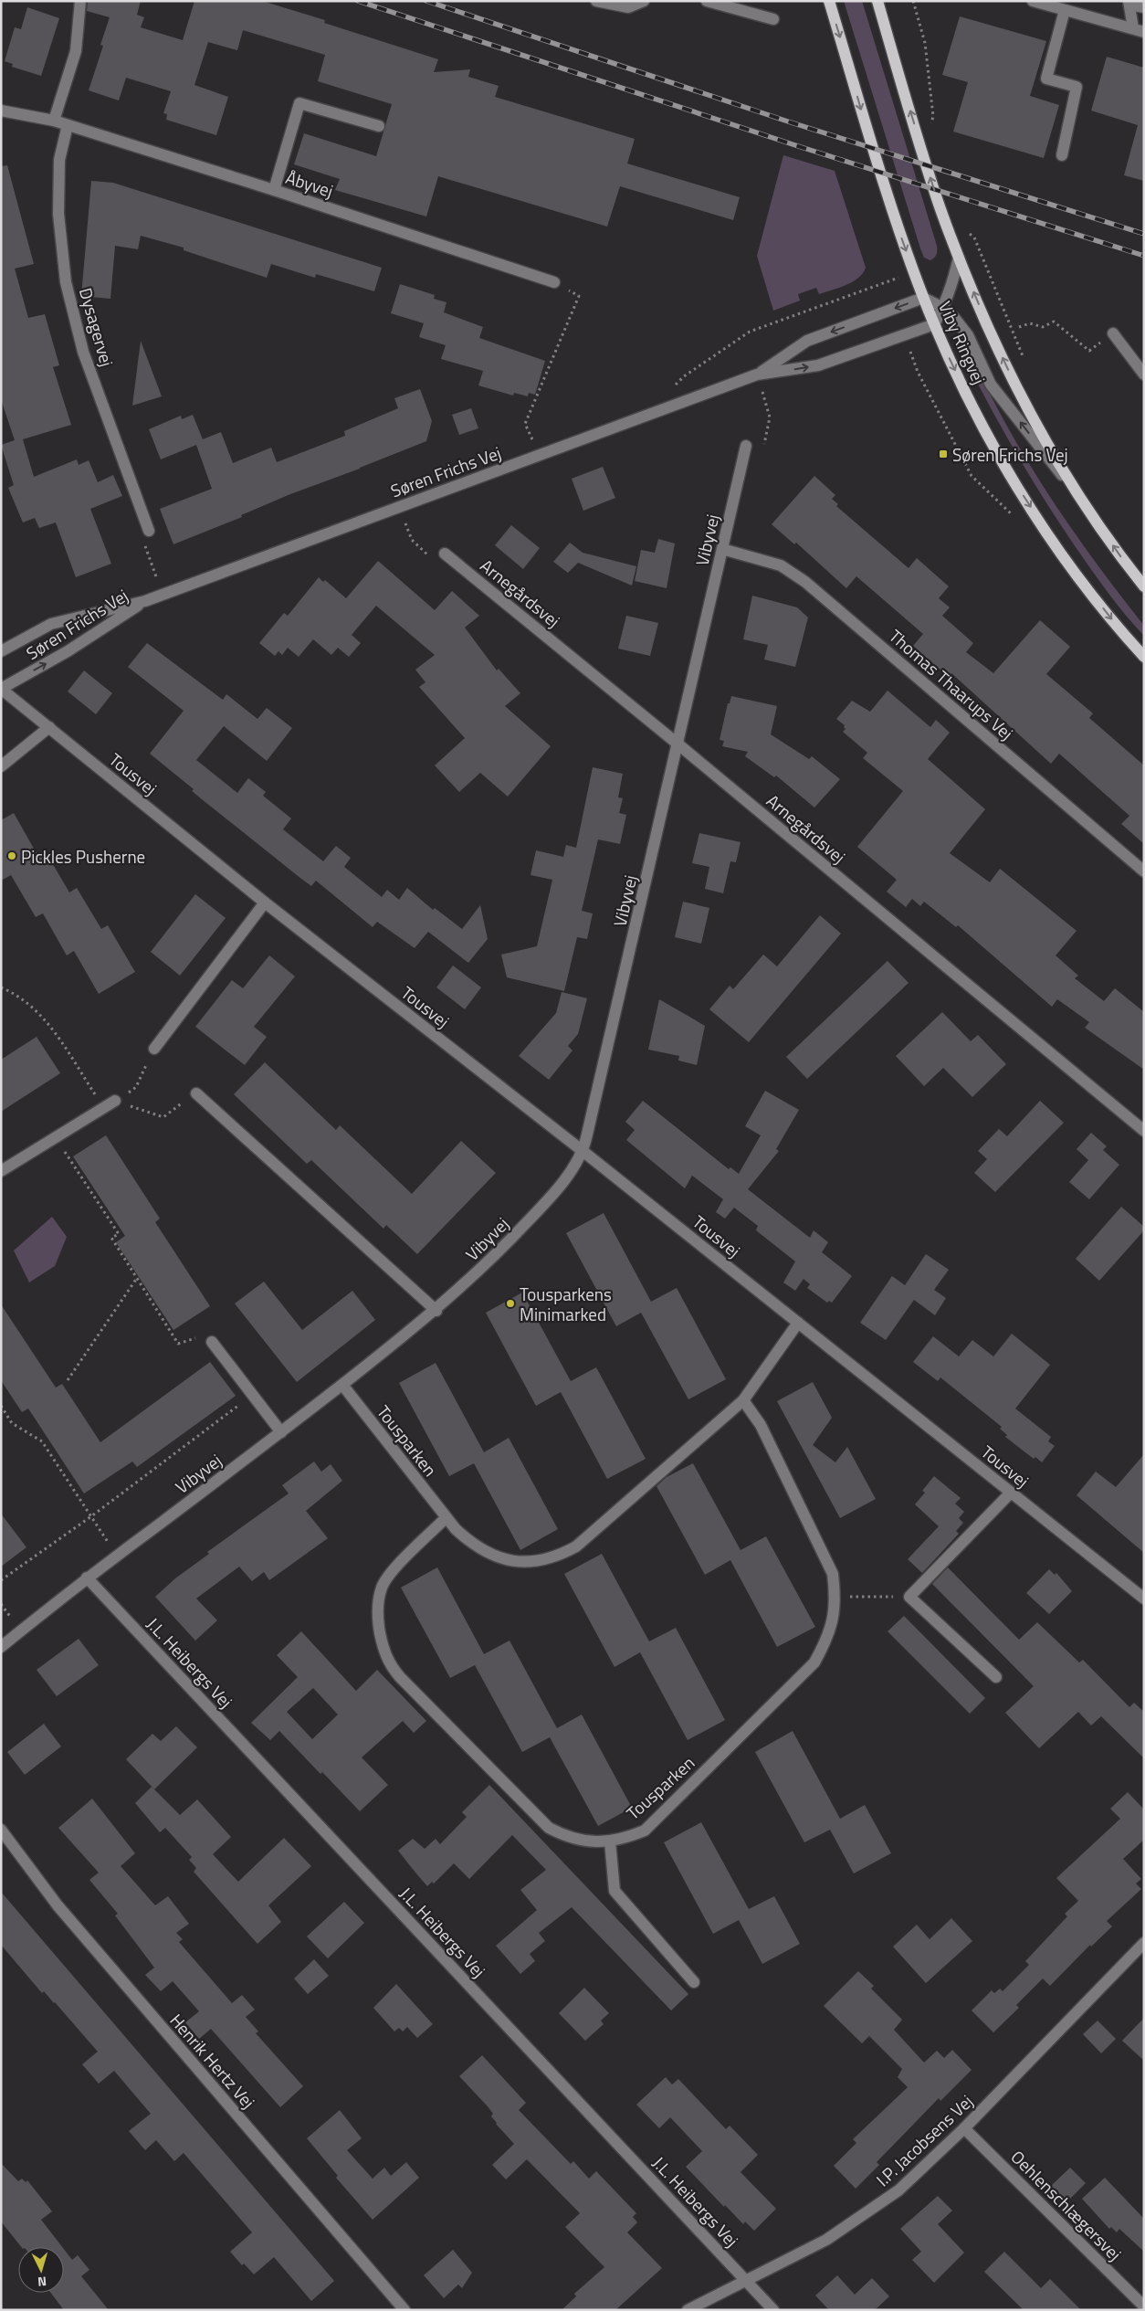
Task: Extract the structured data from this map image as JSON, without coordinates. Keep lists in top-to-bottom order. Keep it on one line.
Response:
{"streets":{"main road":["Viby Ringvej"],"street":["Åbyvej","Dysagervej","Søren Frichs Vej","Vibyvej","Arnegårdsvej","Thomas Thaarups Vej","Tousvej","Tousparken","J.L. Heibergs Vej","Henrik Hertz Vej","I.P. Jacobsens Vej","Oehlenschlægersvej"]},"crossings":[["Åbyvej","Dysagervej"],["Viby Ringvej","Søren Frichs Vej"],["Søren Frichs Vej","Tousvej"],["Vibyvej","Arnegårdsvej"],["Vibyvej","Thomas Thaarups Vej"],["Vibyvej","Tousvej"],["Vibyvej","Tousparken"],["Vibyvej","J.L. Heibergs Vej"],["Tousvej","Tousparken"],["J.L. Heibergs Vej","I.P. Jacobsens Vej"],["I.P. Jacobsens Vej","Oehlenschlægersvej"]],"places":{"transit":["Søren Frichs Vej"],"other":["Pickles Pusherne","Tousparkens Minimarked"]},"north":"bottom"}
